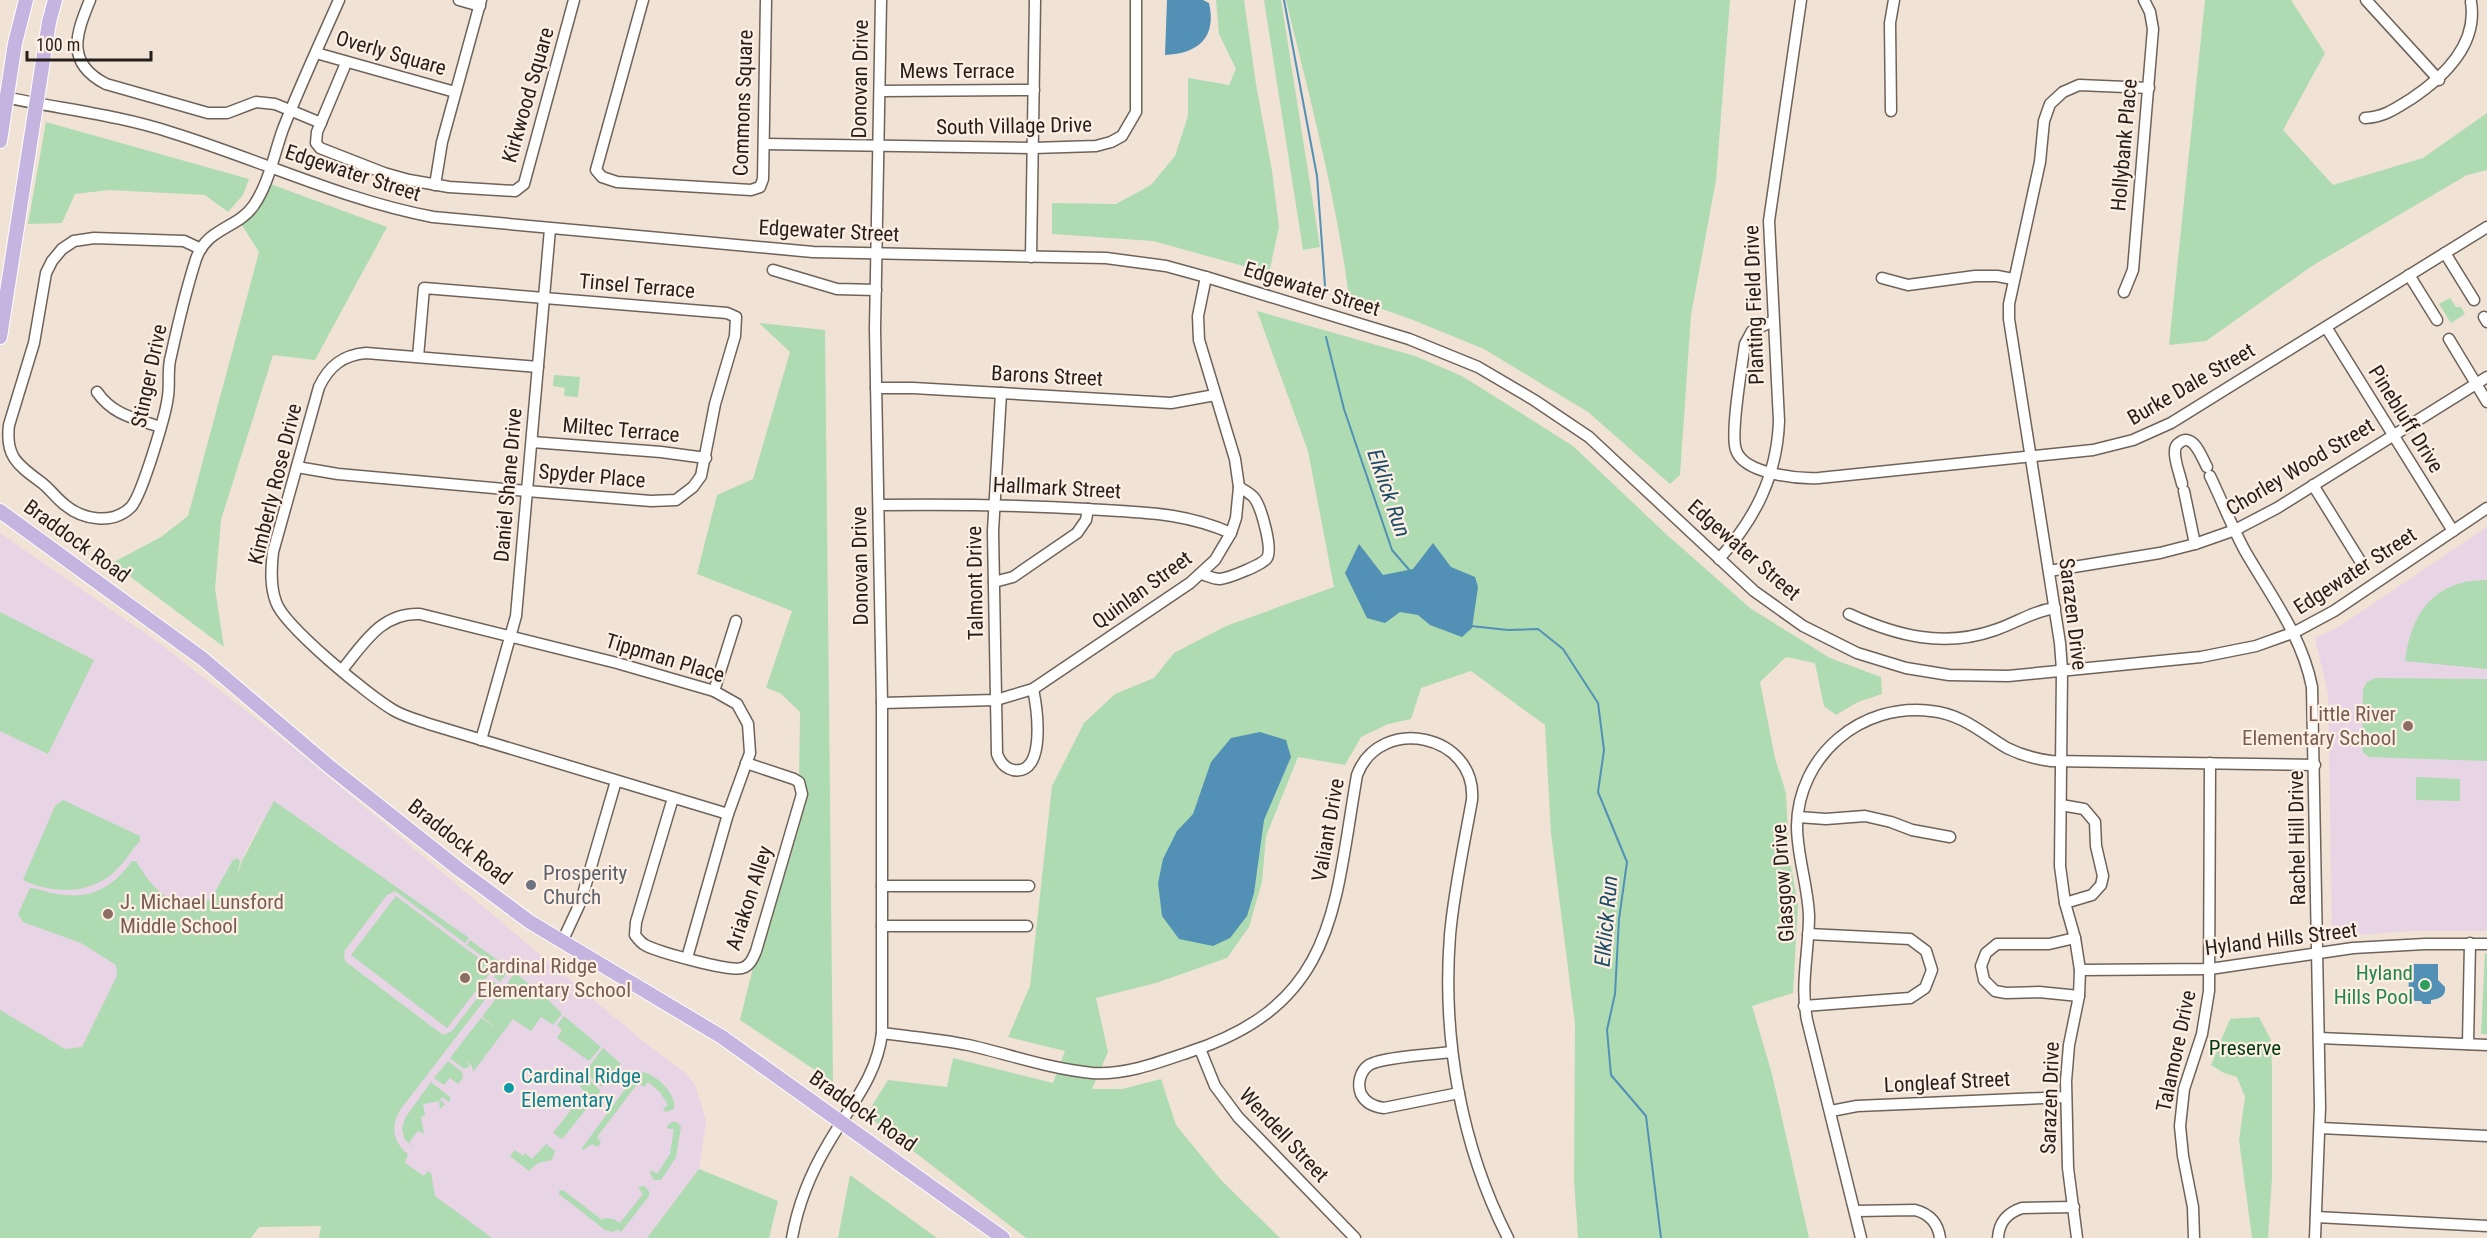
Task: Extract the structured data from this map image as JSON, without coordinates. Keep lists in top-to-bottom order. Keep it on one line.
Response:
{"streets":{"main road":["Braddock Road"],"street":["Overly Square","Mews Terrace","Donovan Drive","Kirkwood Square","Commons Square","South Village Drive","Hollybank Place","Edgewater Street","Tinsel Terrace","Planting Field Drive","Stinger Drive","Barons Street","Burke Dale Street","Pinebluff Drive","Miltec Terrace","Chorley Wood Street","Spyder Place","Kimberly Rose Drive","Daniel Shane Drive","Hallmark Street","Talmont Drive","Quinlan Street","Sarazen Drive","Tippman Place","Valiant Drive","Rachel Hill Drive","Glasgow Drive","Ariakon Alley","Hyland Hills Street","Talamore Drive","Longleaf Street","Wendell Street"]},"crossings":[["Overly Square","Kirkwood Square"],["Mews Terrace","Donovan Drive"],["Donovan Drive","South Village Drive"],["Donovan Drive","Edgewater Street"],["Donovan Drive","Barons Street"],["Donovan Drive","Hallmark Street"],["Donovan Drive","Braddock Road"],["Donovan Drive","Quinlan Street"],["Donovan Drive","Valiant Drive"],["Commons Square","South Village Drive"],["Hollybank Place","Sarazen Drive"],["Edgewater Street","Planting Field Drive"],["Edgewater Street","Pinebluff Drive"],["Edgewater Street","Daniel Shane Drive"],["Edgewater Street","Quinlan Street"],["Edgewater Street","Sarazen Drive"],["Edgewater Street","Rachel Hill Drive"],["Tinsel Terrace","Spyder Place"],["Tinsel Terrace","Kimberly Rose Drive"],["Tinsel Terrace","Daniel Shane Drive"],["Planting Field Drive","Burke Dale Street"],["Barons Street","Talmont Drive"],["Barons Street","Quinlan Street"],["Burke Dale Street","Pinebluff Drive"],["Burke Dale Street","Sarazen Drive"],["Pinebluff Drive","Chorley Wood Street"],["Miltec Terrace","Spyder Place"],["Miltec Terrace","Daniel Shane Drive"],["Chorley Wood Street","Sarazen Drive"],["Chorley Wood Street","Rachel Hill Drive"],["Spyder Place","Kimberly Rose Drive"],["Spyder Place","Daniel Shane Drive"],["Kimberly Rose Drive","Daniel Shane Drive"],["Kimberly Rose Drive","Tippman Place"],["Kimberly Rose Drive","Ariakon Alley"],["Daniel Shane Drive","Tippman Place"],["Hallmark Street","Talmont Drive"],["Hallmark Street","Quinlan Street"],["Talmont Drive","Quinlan Street"],["Sarazen Drive","Glasgow Drive"],["Sarazen Drive","Hyland Hills Street"],["Sarazen Drive","Longleaf Street"],["Tippman Place","Ariakon Alley"],["Valiant Drive","Wendell Street"],["Rachel Hill Drive","Glasgow Drive"],["Rachel Hill Drive","Hyland Hills Street"],["Glasgow Drive","Talamore Drive"],["Glasgow Drive","Longleaf Street"],["Hyland Hills Street","Talamore Drive"]],"water":["Elklick Run"],"parks":["Preserve"],"places":["Little River Elementary School","Prosperity Church","J. Michael Lunsford Middle School","Cardinal Ridge Elementary School","Hyland Hills Pool","Cardinal Ridge Elementary"],"scale_bar":"100 m"}
